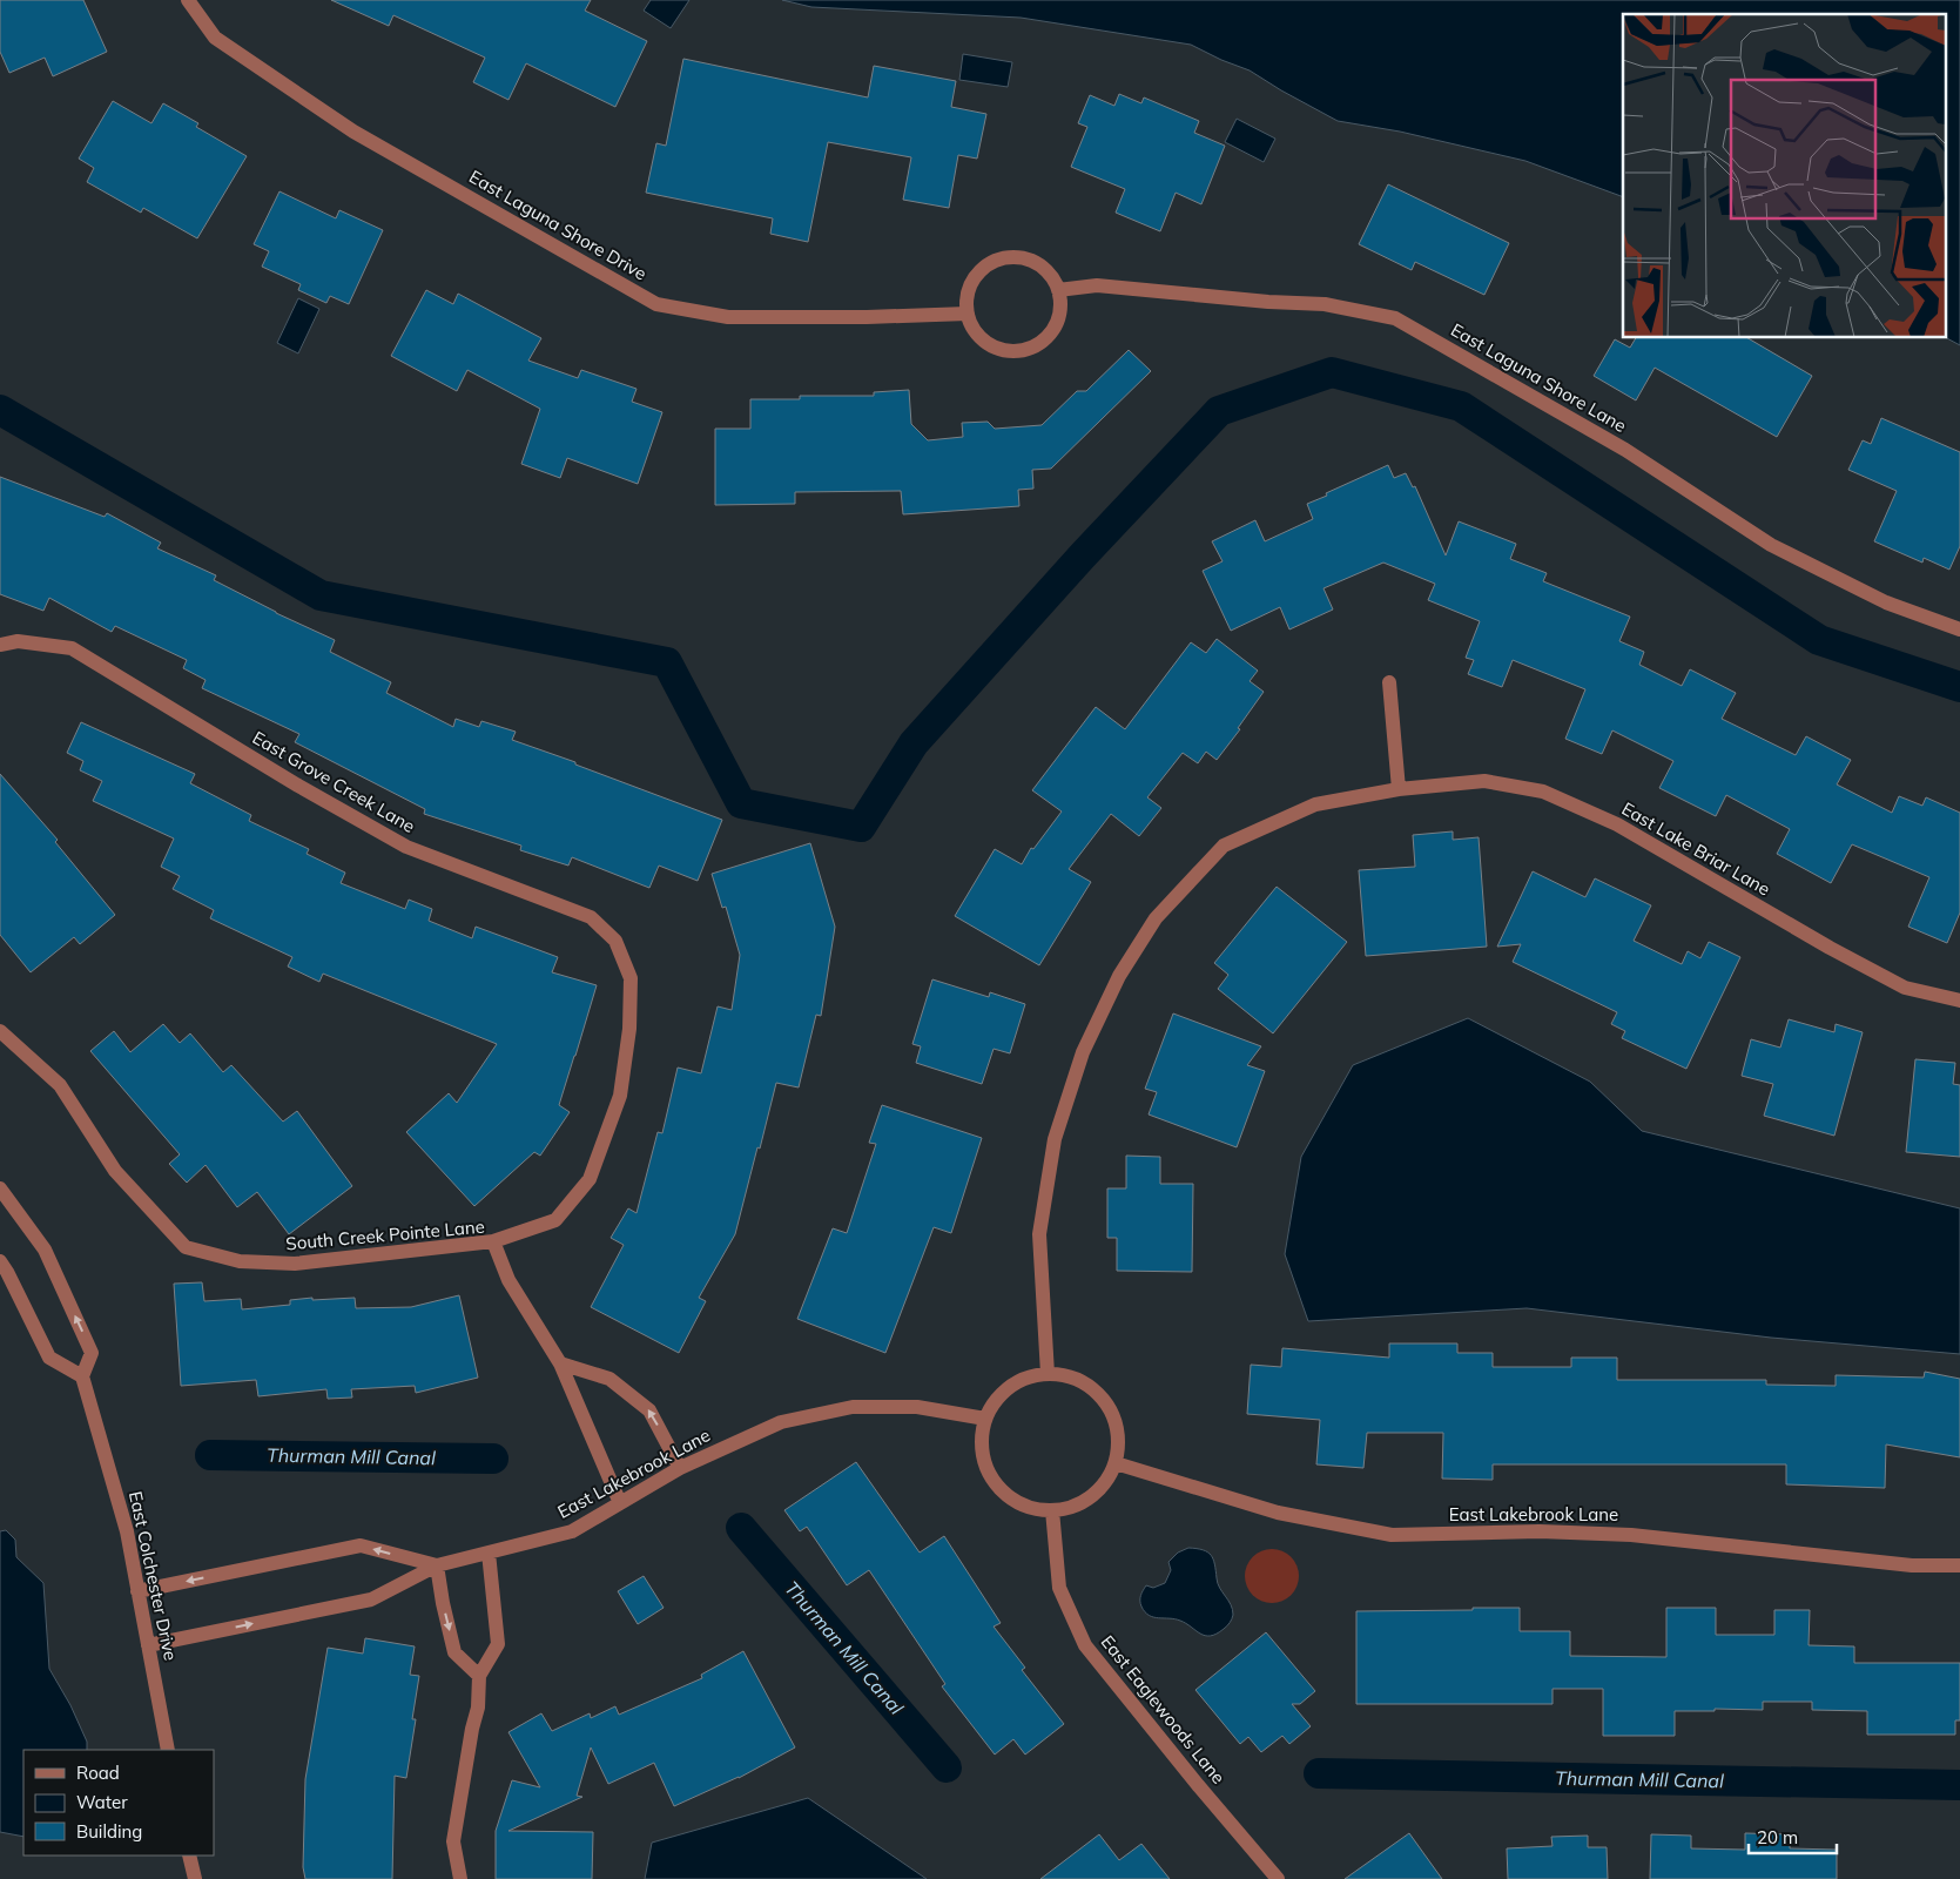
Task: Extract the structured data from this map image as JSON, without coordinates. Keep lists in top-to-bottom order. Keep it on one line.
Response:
{"streets":{"street":["East Laguna Shore Drive","East Laguna Shore Lane","East Grove Creek Lane","East Lake Briar Lane","South Creek Pointe Lane","East Lakebrook Lane","East Colchester Drive","East Eaglewoods Lane"]},"crossings":[["East Laguna Shore Drive","East Laguna Shore Lane"],["East Grove Creek Lane","South Creek Pointe Lane"],["East Lake Briar Lane","East Lakebrook Lane"],["East Lake Briar Lane","East Eaglewoods Lane"],["South Creek Pointe Lane","East Lakebrook Lane"],["East Lakebrook Lane","East Colchester Drive"],["East Lakebrook Lane","East Eaglewoods Lane"]],"water":["Thurman Mill Canal"],"legend":["Road","Water","Building"],"scale_bar":"20 m"}
